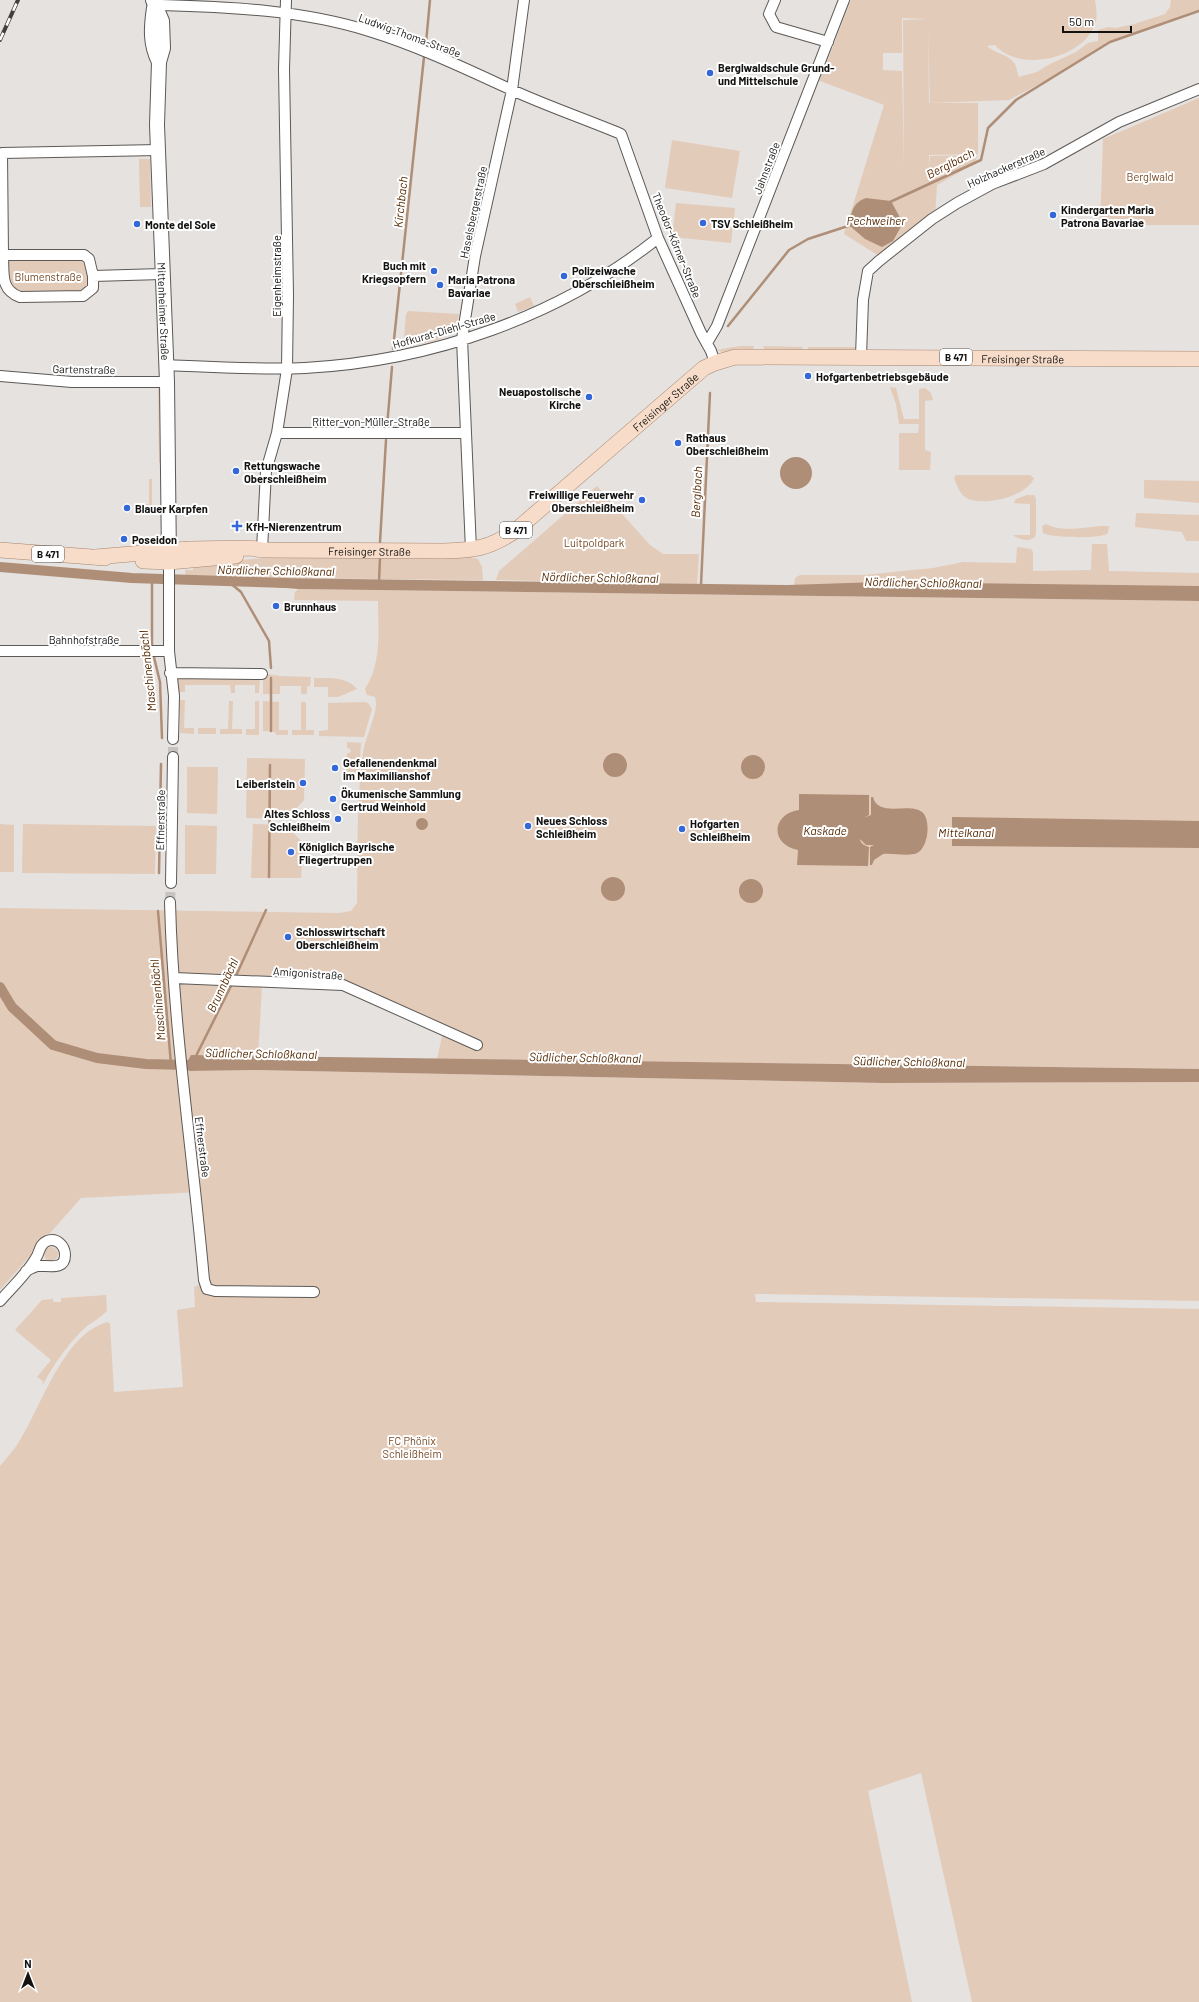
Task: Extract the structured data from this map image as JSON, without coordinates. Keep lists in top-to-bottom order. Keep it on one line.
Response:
{"streets":{"main road":["Mittenheimer Straße","B 471","Freisinger Straße"],"street":["Ludwig-Thoma-Straße","Holzhackerstraße","Jahnstraße","Haselsbergerstraße","Theodor-Körner-Straße","Eigenheimstraße","Hofkurat-Diehl-Straße","Gartenstraße","Ritter-von-Müller-Straße","Bahnhofstraße","Effnerstraße","Amigonistraße"]},"crossings":[["Ludwig-Thoma-Straße","Haselsbergerstraße"],["Ludwig-Thoma-Straße","Theodor-Körner-Straße"],["Ludwig-Thoma-Straße","Eigenheimstraße"],["Ludwig-Thoma-Straße","Mittenheimer Straße"],["Holzhackerstraße","Freisinger Straße"],["Jahnstraße","Theodor-Körner-Straße"],["Haselsbergerstraße","Hofkurat-Diehl-Straße"],["Haselsbergerstraße","Freisinger Straße"],["Haselsbergerstraße","Ritter-von-Müller-Straße"],["Theodor-Körner-Straße","Hofkurat-Diehl-Straße"],["Theodor-Körner-Straße","Freisinger Straße"],["Eigenheimstraße","Hofkurat-Diehl-Straße"],["Eigenheimstraße","Freisinger Straße"],["Eigenheimstraße","Ritter-von-Müller-Straße"],["Mittenheimer Straße","Hofkurat-Diehl-Straße"],["Mittenheimer Straße","B 471"],["Mittenheimer Straße","Freisinger Straße"],["Mittenheimer Straße","Gartenstraße"],["B 471","Freisinger Straße"],["Effnerstraße","Amigonistraße"]],"water":["Berglbach","Kirchbach","Pechweiher","Nördlicher Schloßkanal","Maschinenbächl","Kaskade","Mittelkanal","Brunnbächl","Südlicher Schloßkanal"],"parks":["Berglwald","Blumenstraße","Luitpoldpark","FC Phönix Schleißheim"],"places":{"other":["Berglwaldschule Grund- und Mittelschule","Kindergarten Maria Patrona Bavariae","TSV Schleißheim","Monte del Sole","Buch mit Kriegsopfern","Polizeiwache Oberschleißheim","Maria Patrona Bavariae","Hofgartenbetriebsgebäude","Neuapostolische Kirche","Rathaus Oberschleißheim","Rettungswache Oberschleißheim","Freiwillige Feuerwehr Oberschleißheim","Blauer Karpfen","Poseidon","Brunnhaus","Gefallenendenkmal im Maximilianshof","Leiberlstein","Ökumenische Sammlung Gertrud Weinhold","Altes Schloss Schleißheim","Neues Schloss Schleißheim","Hofgarten Schleißheim","Königlich Bayrische Fliegertruppen","Schlosswirtschaft Oberschleißheim"],"health":["KfH-Nierenzentrum"]},"scale_bar":"50 m","north":"top"}
